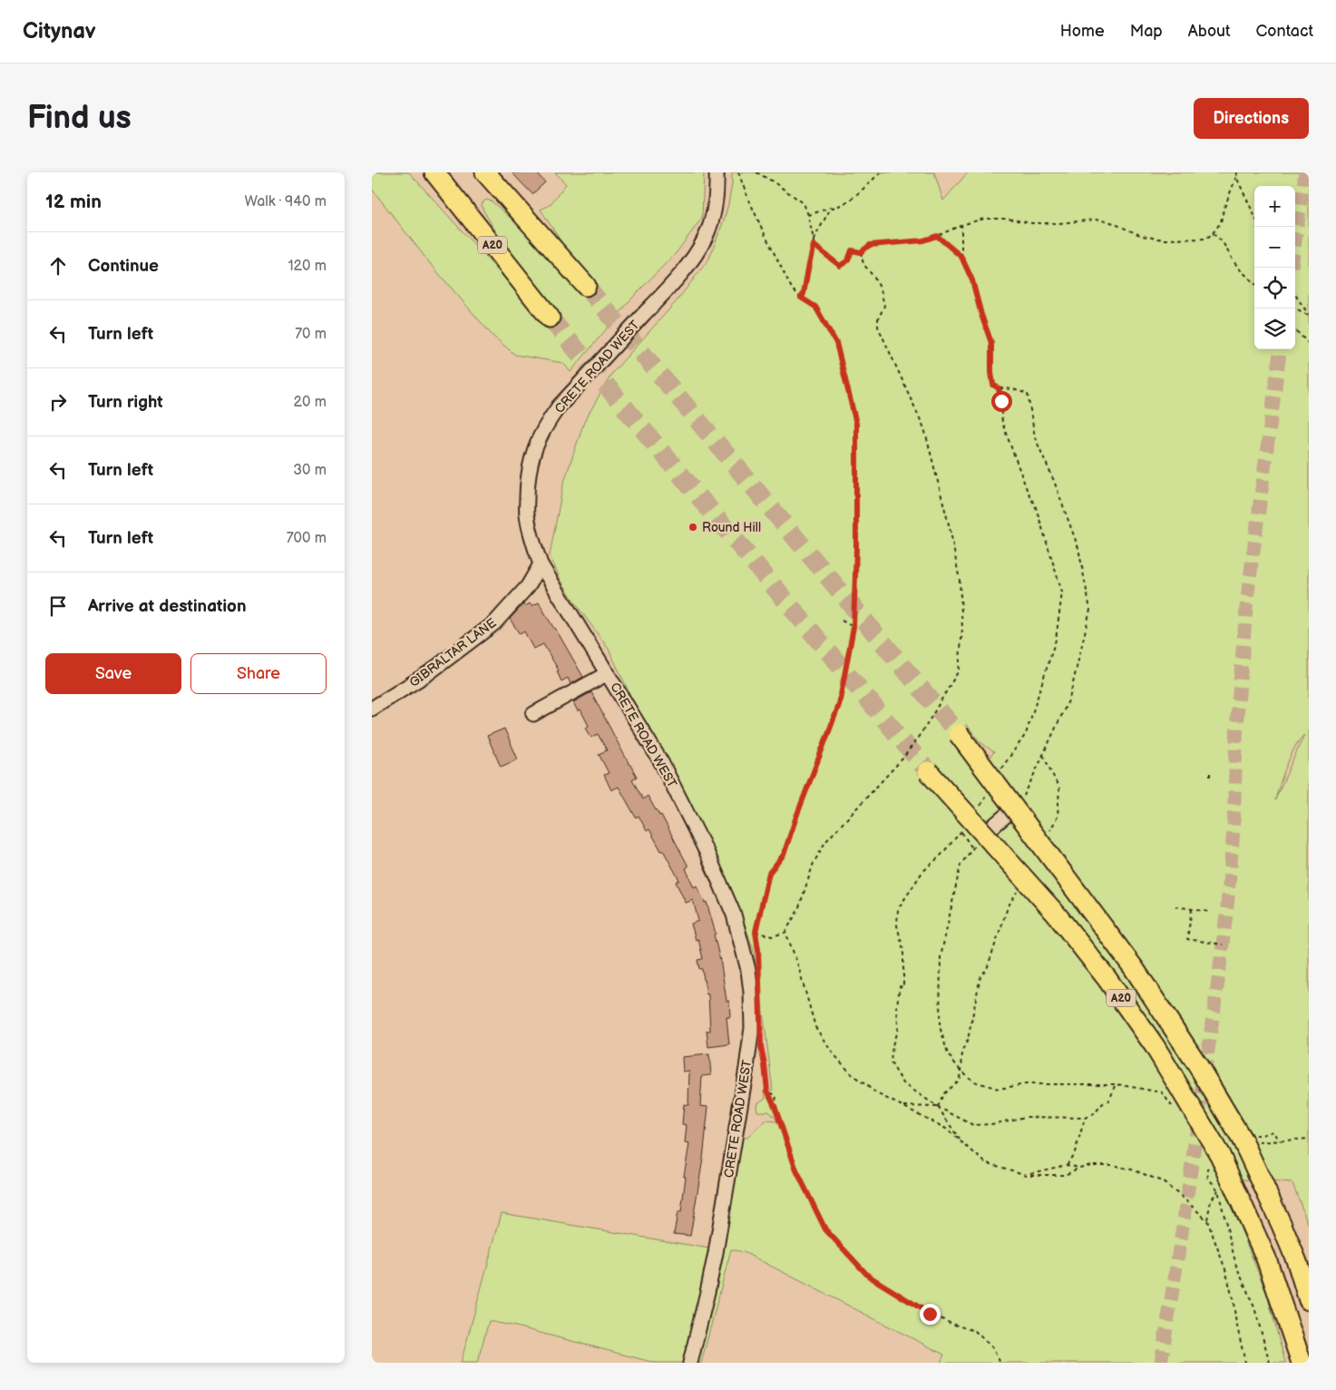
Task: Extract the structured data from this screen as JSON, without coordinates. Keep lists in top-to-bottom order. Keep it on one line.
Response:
{"streets":{"highway":["A20"],"street":["CRETE ROAD WEST","GIBRALTAR LANE"]},"crossings":[["CRETE ROAD WEST","GIBRALTAR LANE"]],"places":["Round Hill"],"page":{"header":"Citynav","nav":["Home","Map","About","Contact"],"buttons":["Directions",["Save","Share"]],"title":"Find us","heading":["12 min","Walk · 940 m"],"map_buttons":["+","−"],"list":[["Continue","120 m"],["Turn left","70 m"],["Turn right","20 m"],["Turn left","30 m"],["Turn left","700 m"],"Arrive at destination"]}}
